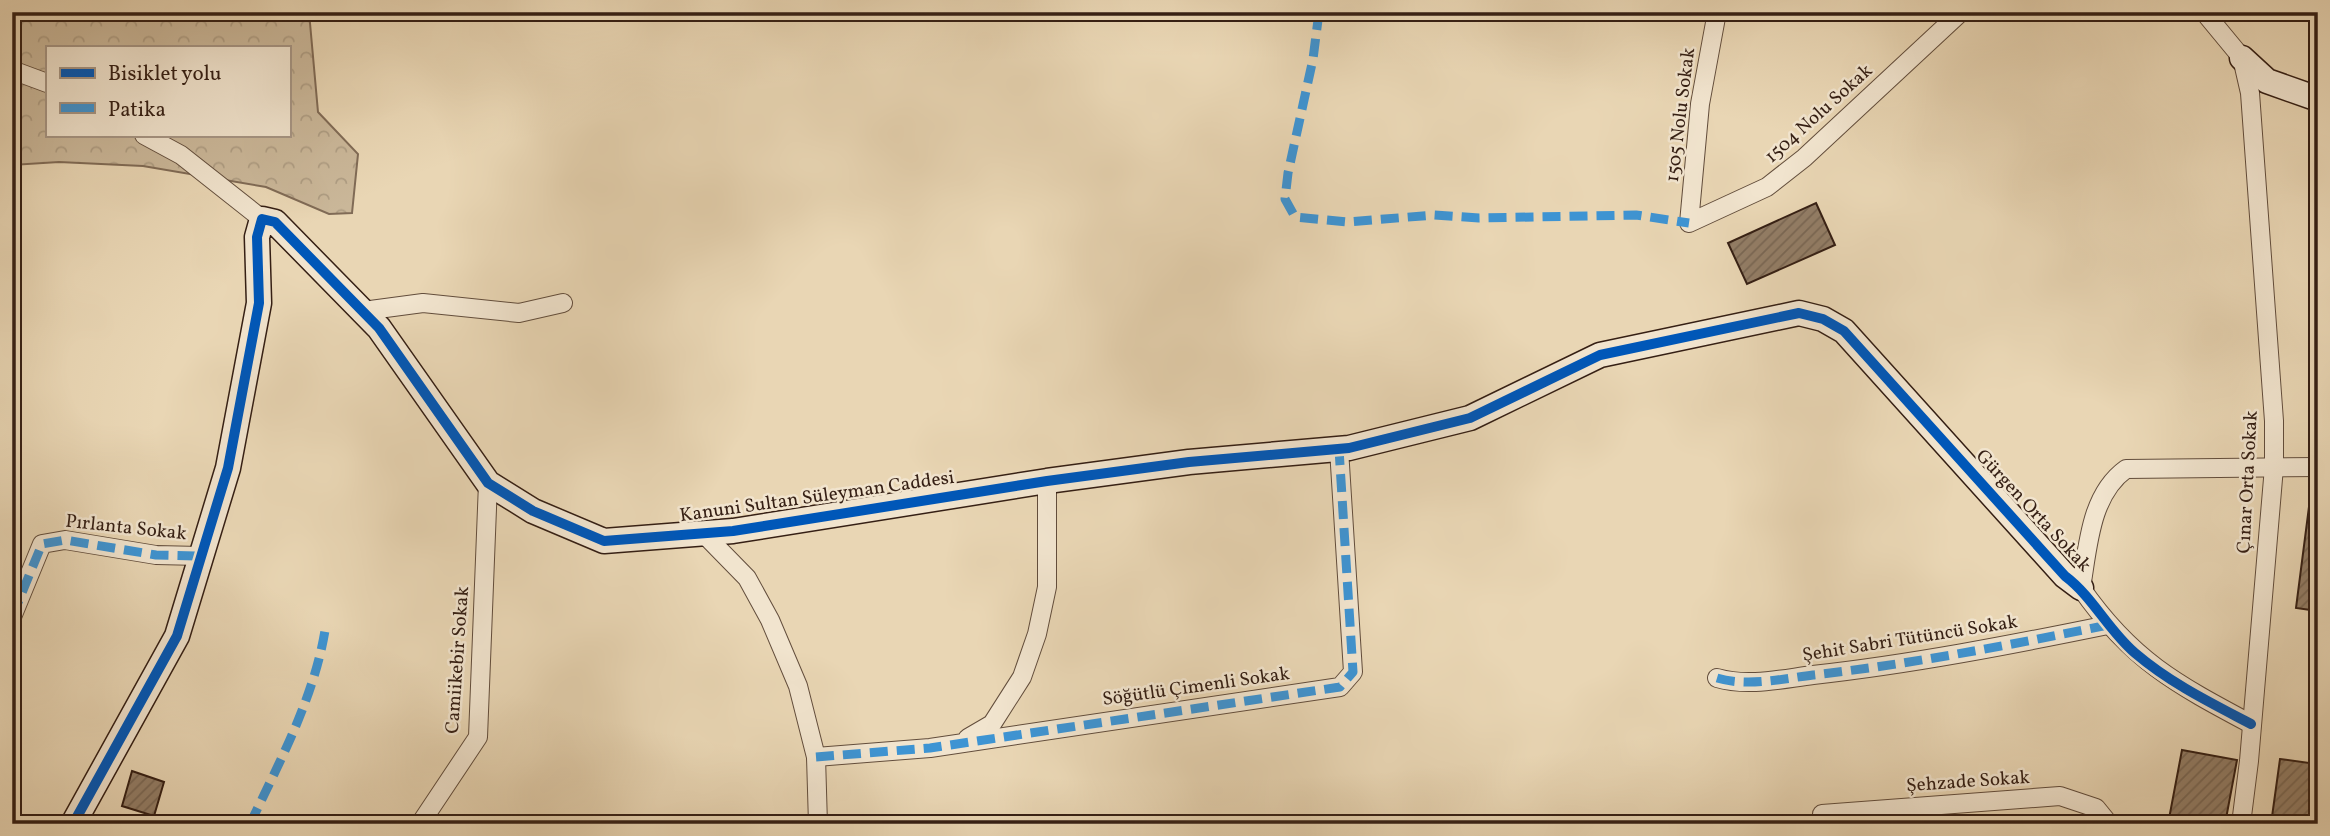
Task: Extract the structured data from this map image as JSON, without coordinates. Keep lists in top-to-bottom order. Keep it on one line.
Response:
{"streets":{"street":["1504 Nolu Sokak","1505 Nolu Sokak","Çınar Orta Sokak","Kanuni Sultan Süleyman Caddesi","Gürgen Orta Sokak","Pırlanta Sokak","Şehit Sabri Tütüncü Sokak","Camiikebir Sokak","Söğütlü Çimenli Sokak","Şehzade Sokak"]},"crossings":[["1504 Nolu Sokak","1505 Nolu Sokak"],["Çınar Orta Sokak","Gürgen Orta Sokak"],["Kanuni Sultan Süleyman Caddesi","Gürgen Orta Sokak"],["Kanuni Sultan Süleyman Caddesi","Camiikebir Sokak"],["Kanuni Sultan Süleyman Caddesi","Söğütlü Çimenli Sokak"],["Gürgen Orta Sokak","Şehit Sabri Tütüncü Sokak"]],"legend":["Bisiklet yolu","Patika"]}
